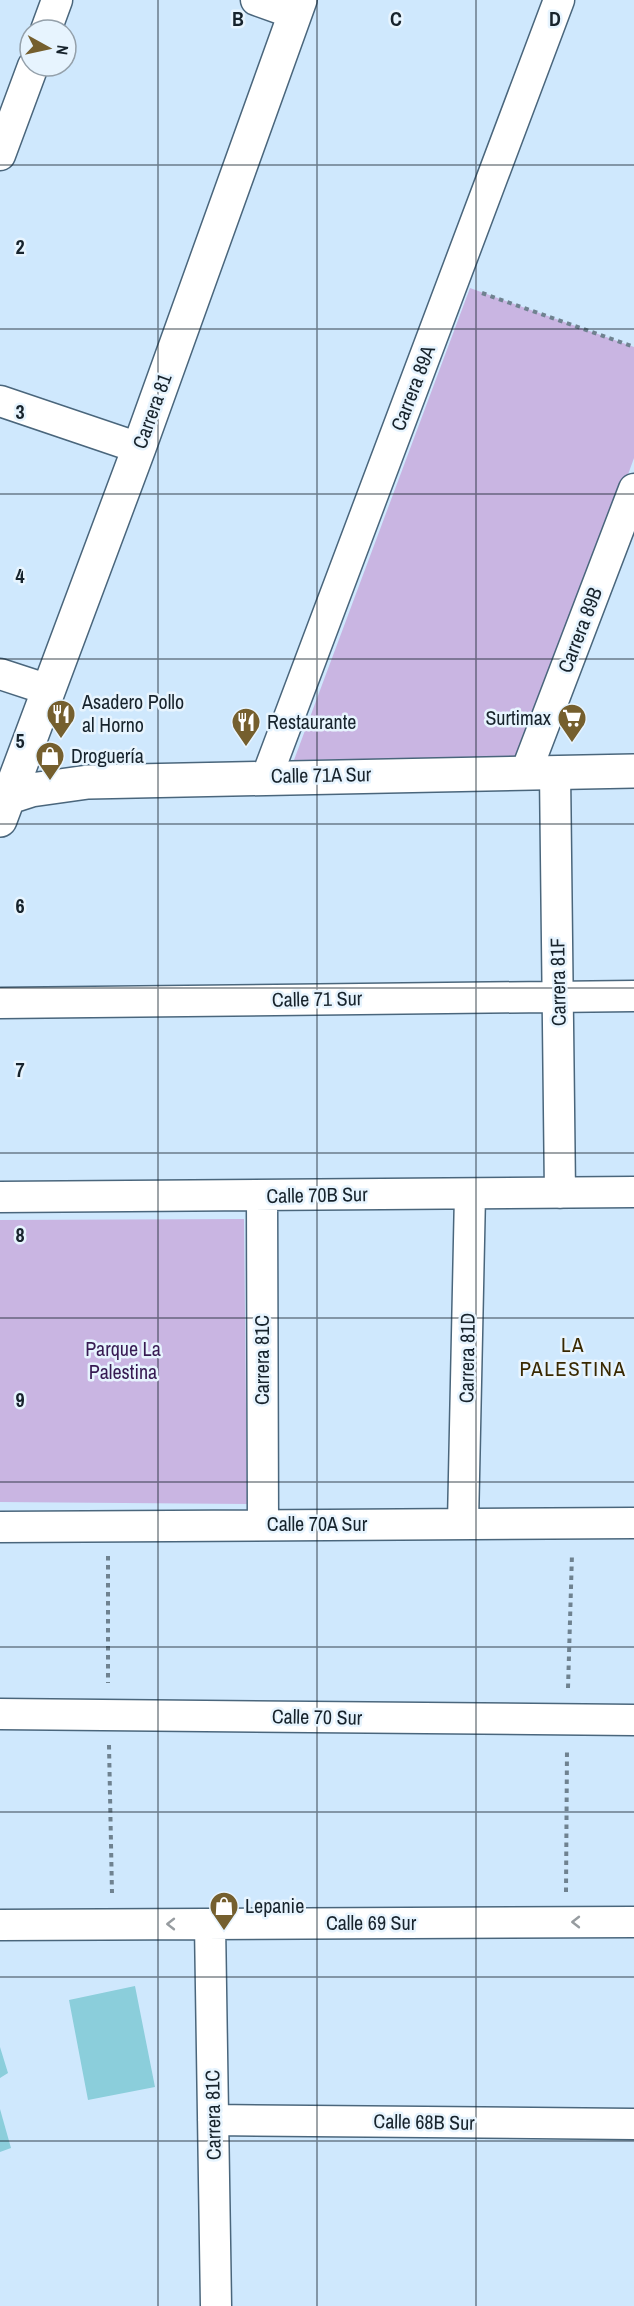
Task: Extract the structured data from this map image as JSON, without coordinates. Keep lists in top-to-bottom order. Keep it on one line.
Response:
{"streets":{"street":["Carrera 89A","Carrera 81","Carrera 89B","Calle 71A Sur","Carrera 81F","Calle 71 Sur","Calle 70B Sur","Carrera 81D","Carrera 81C","Calle 70A Sur","Calle 70 Sur","Calle 69 Sur","Calle 68B Sur"]},"crossings":[["Carrera 89A","Calle 71A Sur"],["Carrera 81","Calle 71A Sur"],["Carrera 89B","Calle 71A Sur"],["Carrera 89B","Carrera 81F"],["Calle 71A Sur","Carrera 81F"],["Carrera 81F","Calle 71 Sur"],["Carrera 81F","Calle 70B Sur"],["Calle 70B Sur","Carrera 81D"],["Calle 70B Sur","Carrera 81C"],["Carrera 81D","Calle 70A Sur"],["Carrera 81C","Calle 70A Sur"],["Carrera 81C","Calle 69 Sur"],["Carrera 81C","Calle 68B Sur"]],"one_way":["Calle 69 Sur"],"districts":["LA PALESTINA"],"parks":["Parque La Palestina"],"places":{"restaurant":["Asadero Pollo al Horno","Restaurante"],"supermarket":["Surtimax"],"shop":["Droguería","Lepanie"]},"north":"right","grid":{"columns":["B","C","D"],"rows":["2","3","4","5","6","7","8","9"]}}
